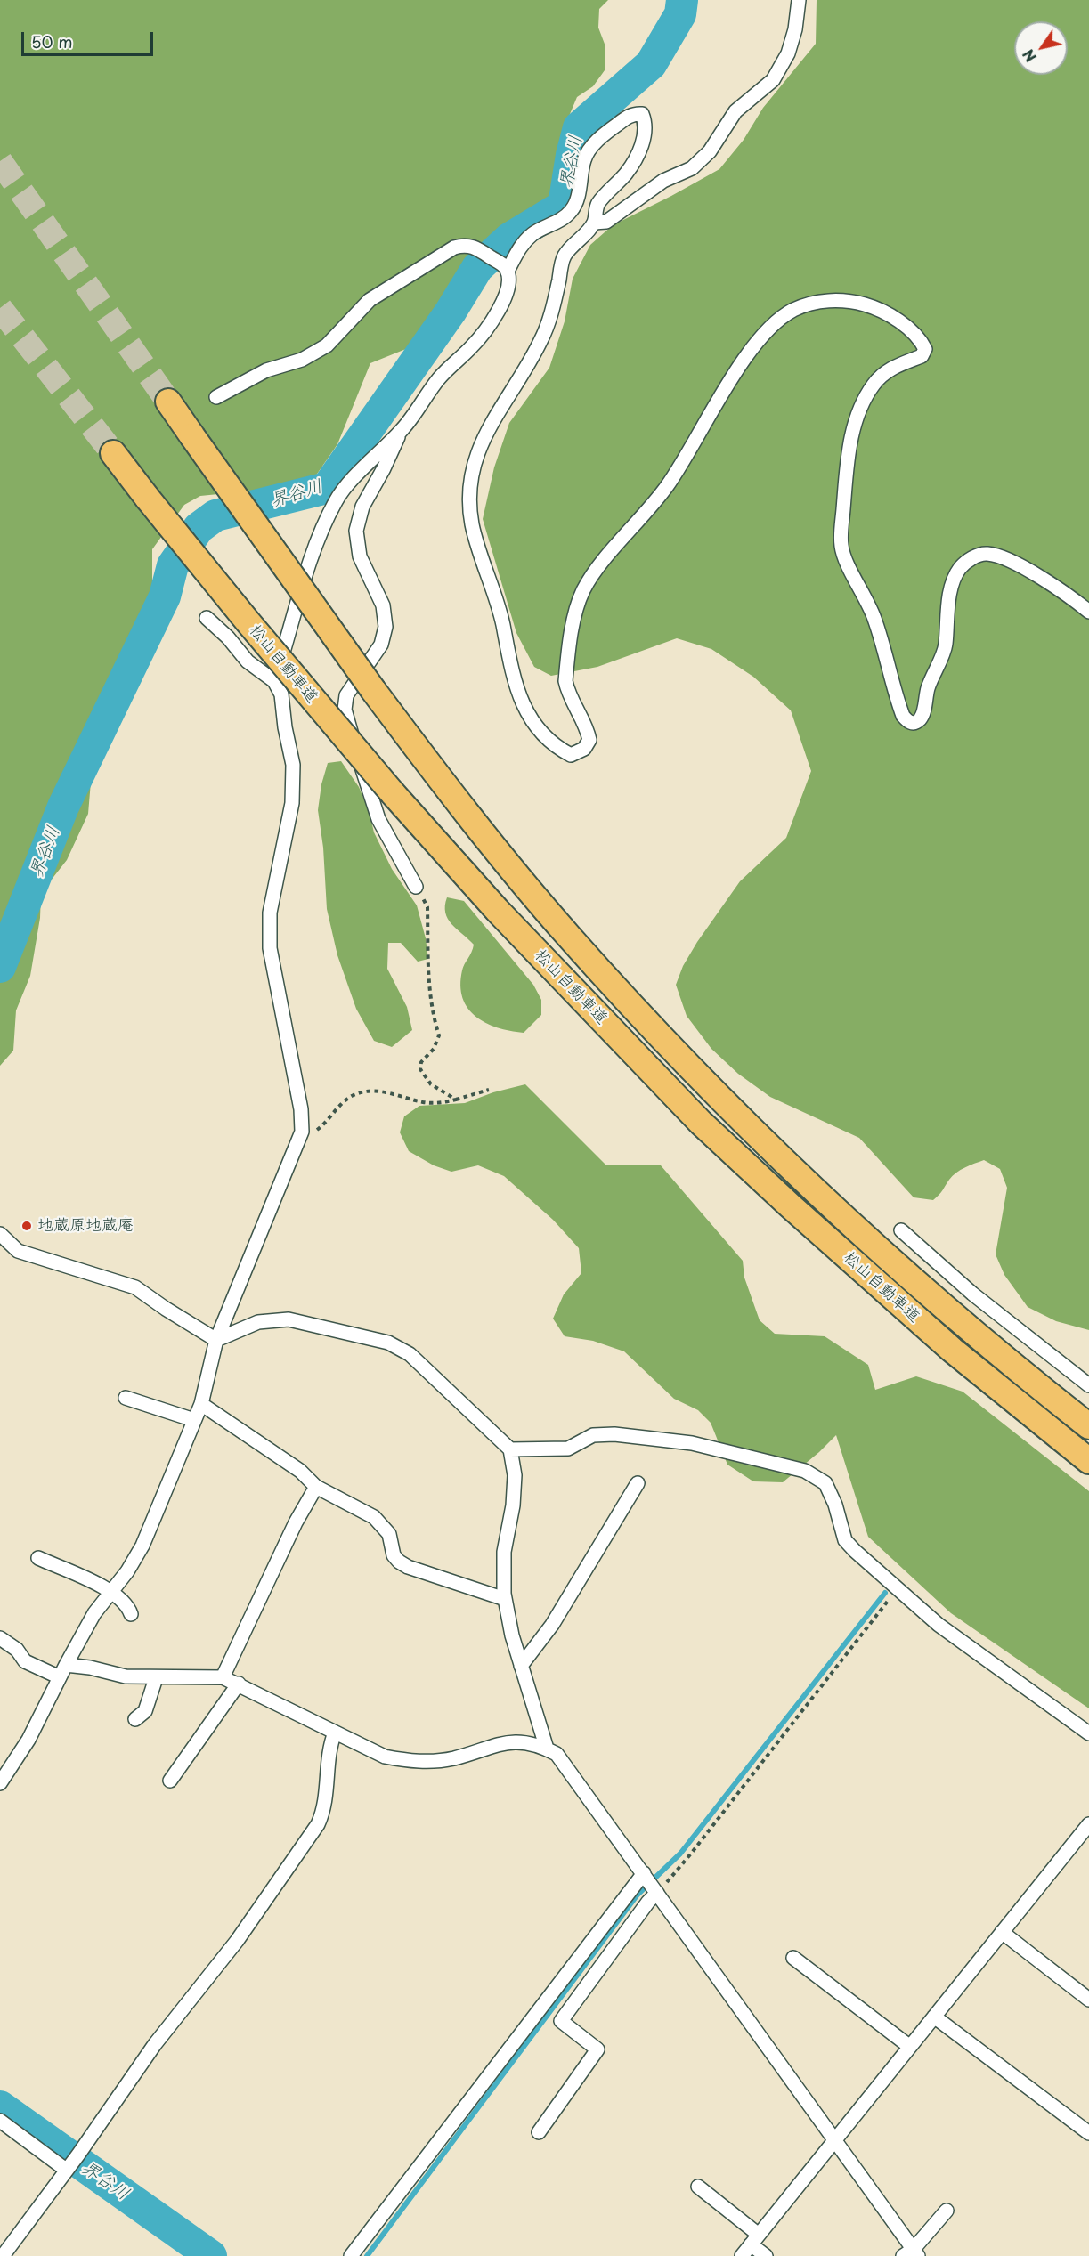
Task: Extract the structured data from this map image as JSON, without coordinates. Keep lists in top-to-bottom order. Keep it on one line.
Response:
{"streets":{"highway":["松山自動車道"]},"water":["界谷川"],"places":["地蔵原地蔵庵"],"scale_bar":"50 m","north":"bottom left"}
